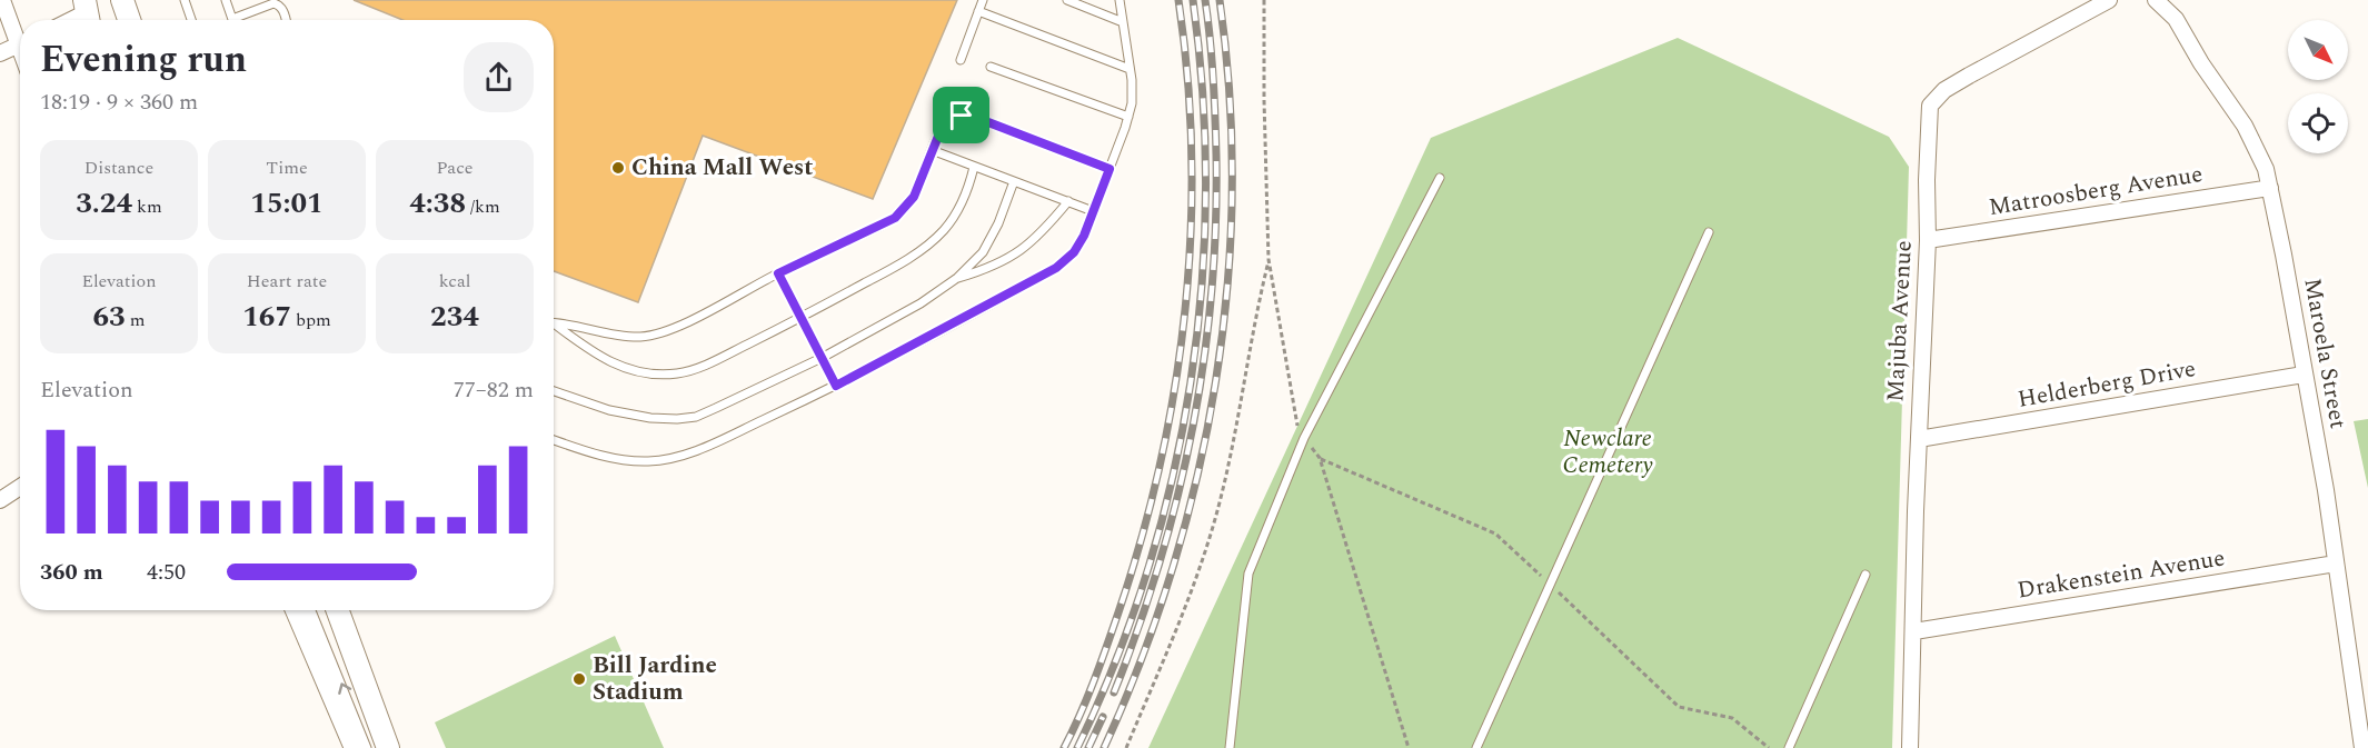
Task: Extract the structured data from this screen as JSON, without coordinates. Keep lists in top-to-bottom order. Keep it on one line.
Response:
{"streets":{"street":["Matroosberg Avenue","Majuba Avenue","Maroela Street","Helderberg Drive","Drakenstein Avenue"]},"crossings":[["Matroosberg Avenue","Majuba Avenue"],["Matroosberg Avenue","Maroela Street"],["Majuba Avenue","Helderberg Drive"],["Majuba Avenue","Drakenstein Avenue"],["Maroela Street","Helderberg Drive"],["Maroela Street","Drakenstein Avenue"]],"parks":["Newclare Cemetery"],"places":["China Mall West","Bill Jardine Stadium"],"north":"bottom right","page":{"heading":["Evening run","18:19 · 9 × 360 m"],"stats":[["Distance","3.24 km"],["Time","15:01"],["Pace","4:38 /km"],["Elevation","63 m"],["Heart rate","167 bpm"],["kcal","234"]],"chart":["Elevation","77–82 m"],"list":[{"name":"360 m","note":"4:50"}]}}
